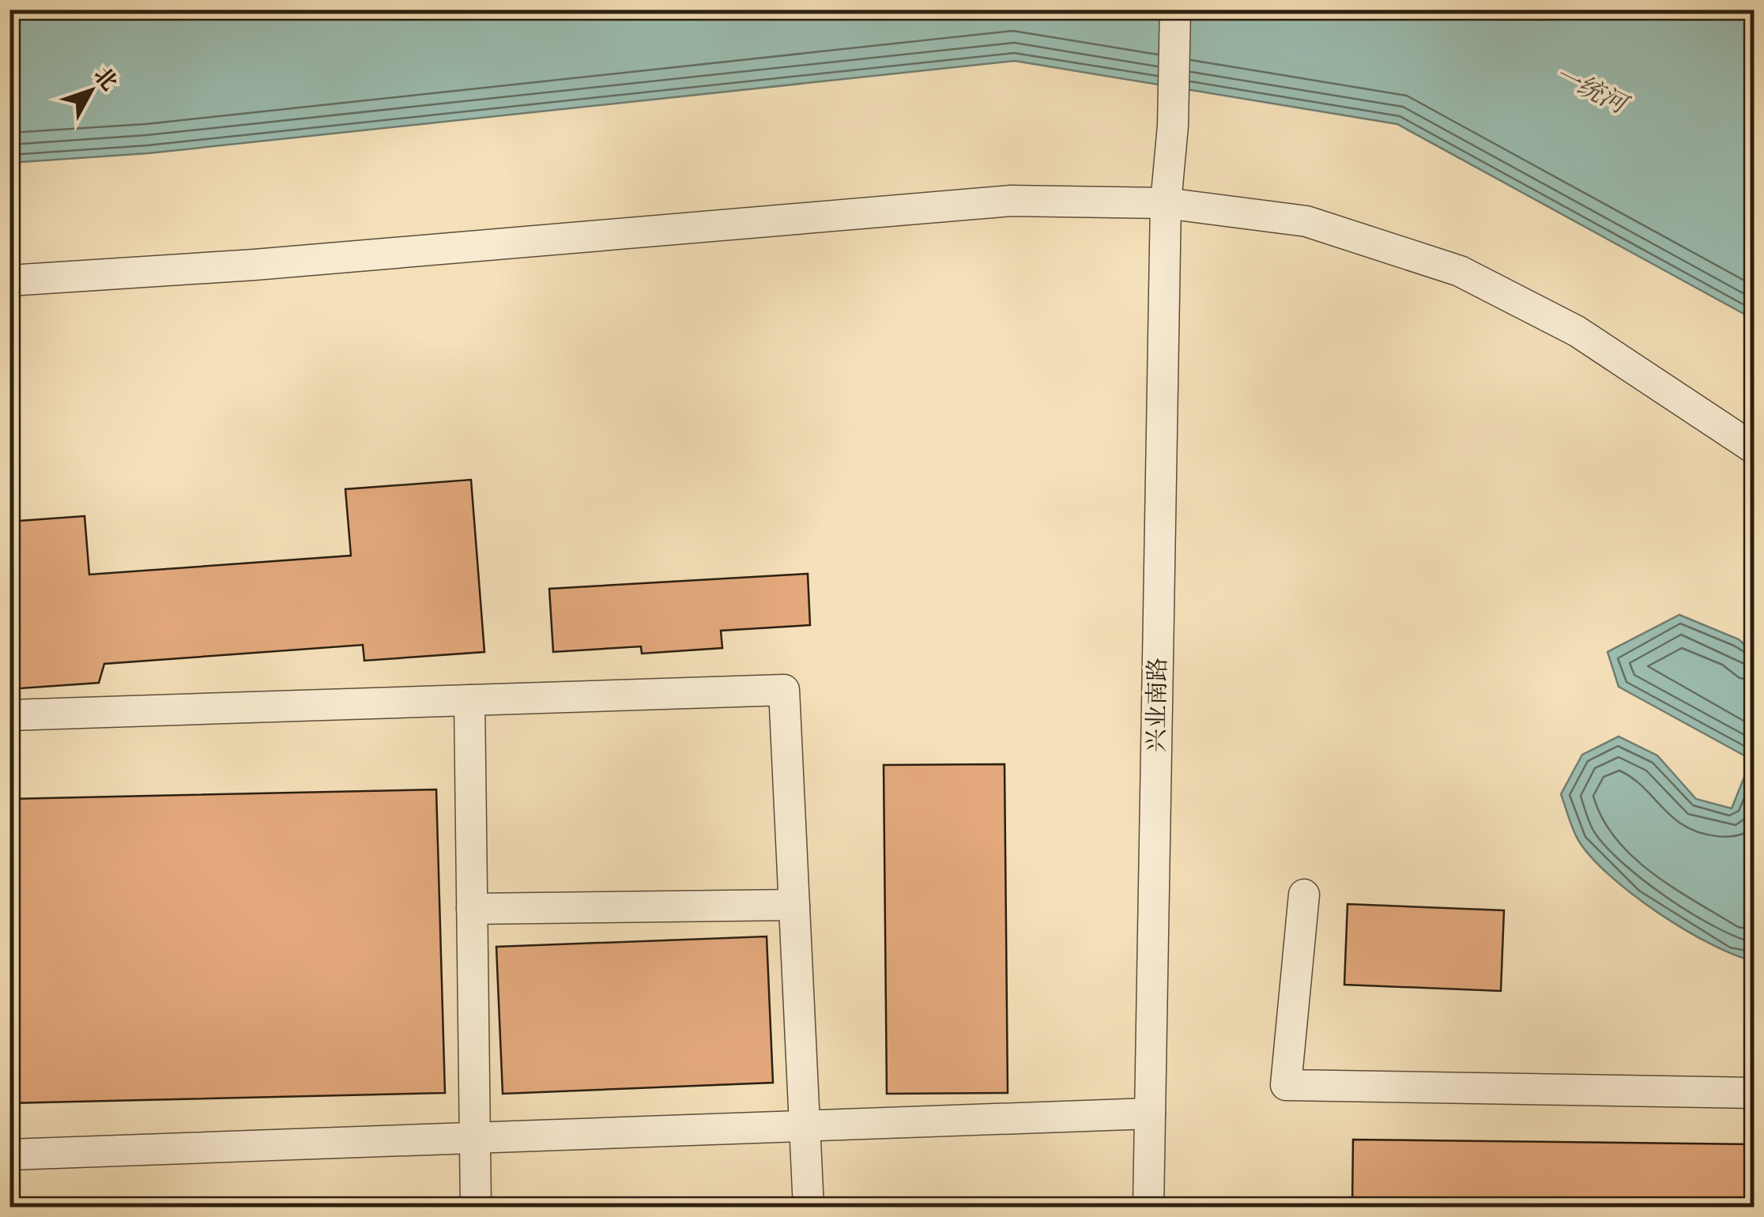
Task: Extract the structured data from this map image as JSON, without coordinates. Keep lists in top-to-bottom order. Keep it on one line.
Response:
{"streets":{"street":["兴业南路"]},"water":["一统河"],"north":"top right"}
